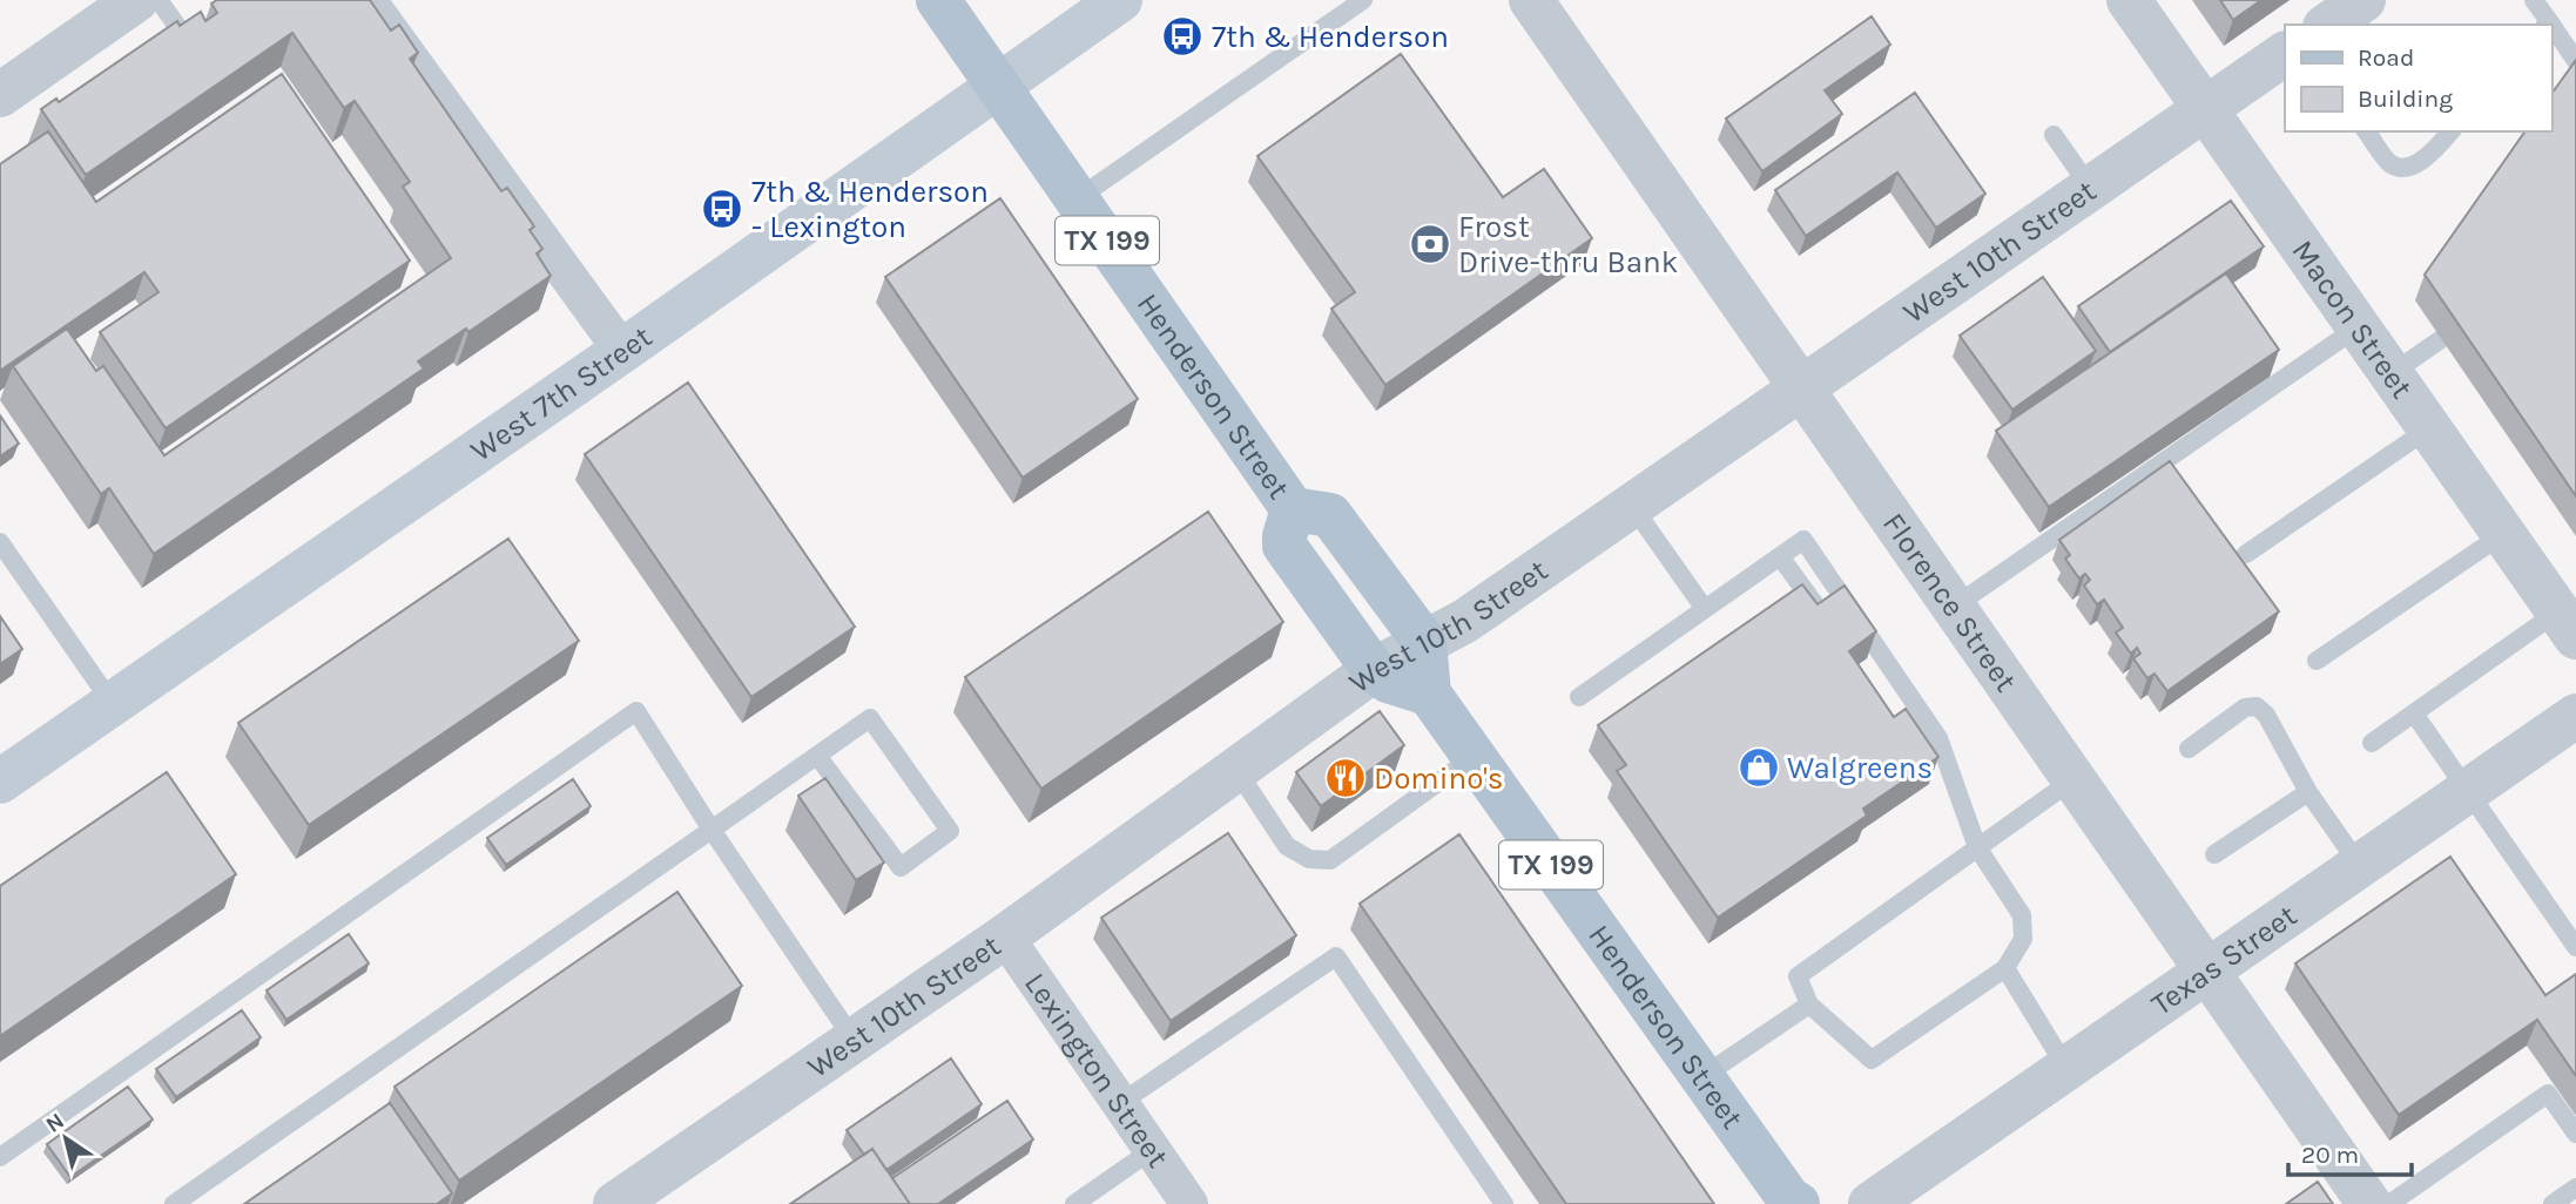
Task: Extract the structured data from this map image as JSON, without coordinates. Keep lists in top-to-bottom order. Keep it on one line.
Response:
{"streets":{"main road":["TX 199","West 7th Street","Henderson Street"],"street":["West 10th Street","Macon Street","Florence Street","Texas Street","Lexington Street"]},"crossings":[["West 10th Street","Macon Street"],["West 10th Street","Henderson Street"],["West 10th Street","Florence Street"],["West 10th Street","Lexington Street"],["West 7th Street","Henderson Street"],["Florence Street","Texas Street"]],"places":{"bus stop":["7th & Henderson","7th & Henderson - Lexington"],"bank":["Frost Drive-thru Bank"],"shop":["Walgreens"],"restaurant":["Domino's"]},"legend":["Road","Building"],"scale_bar":"20 m","north":"top left"}
